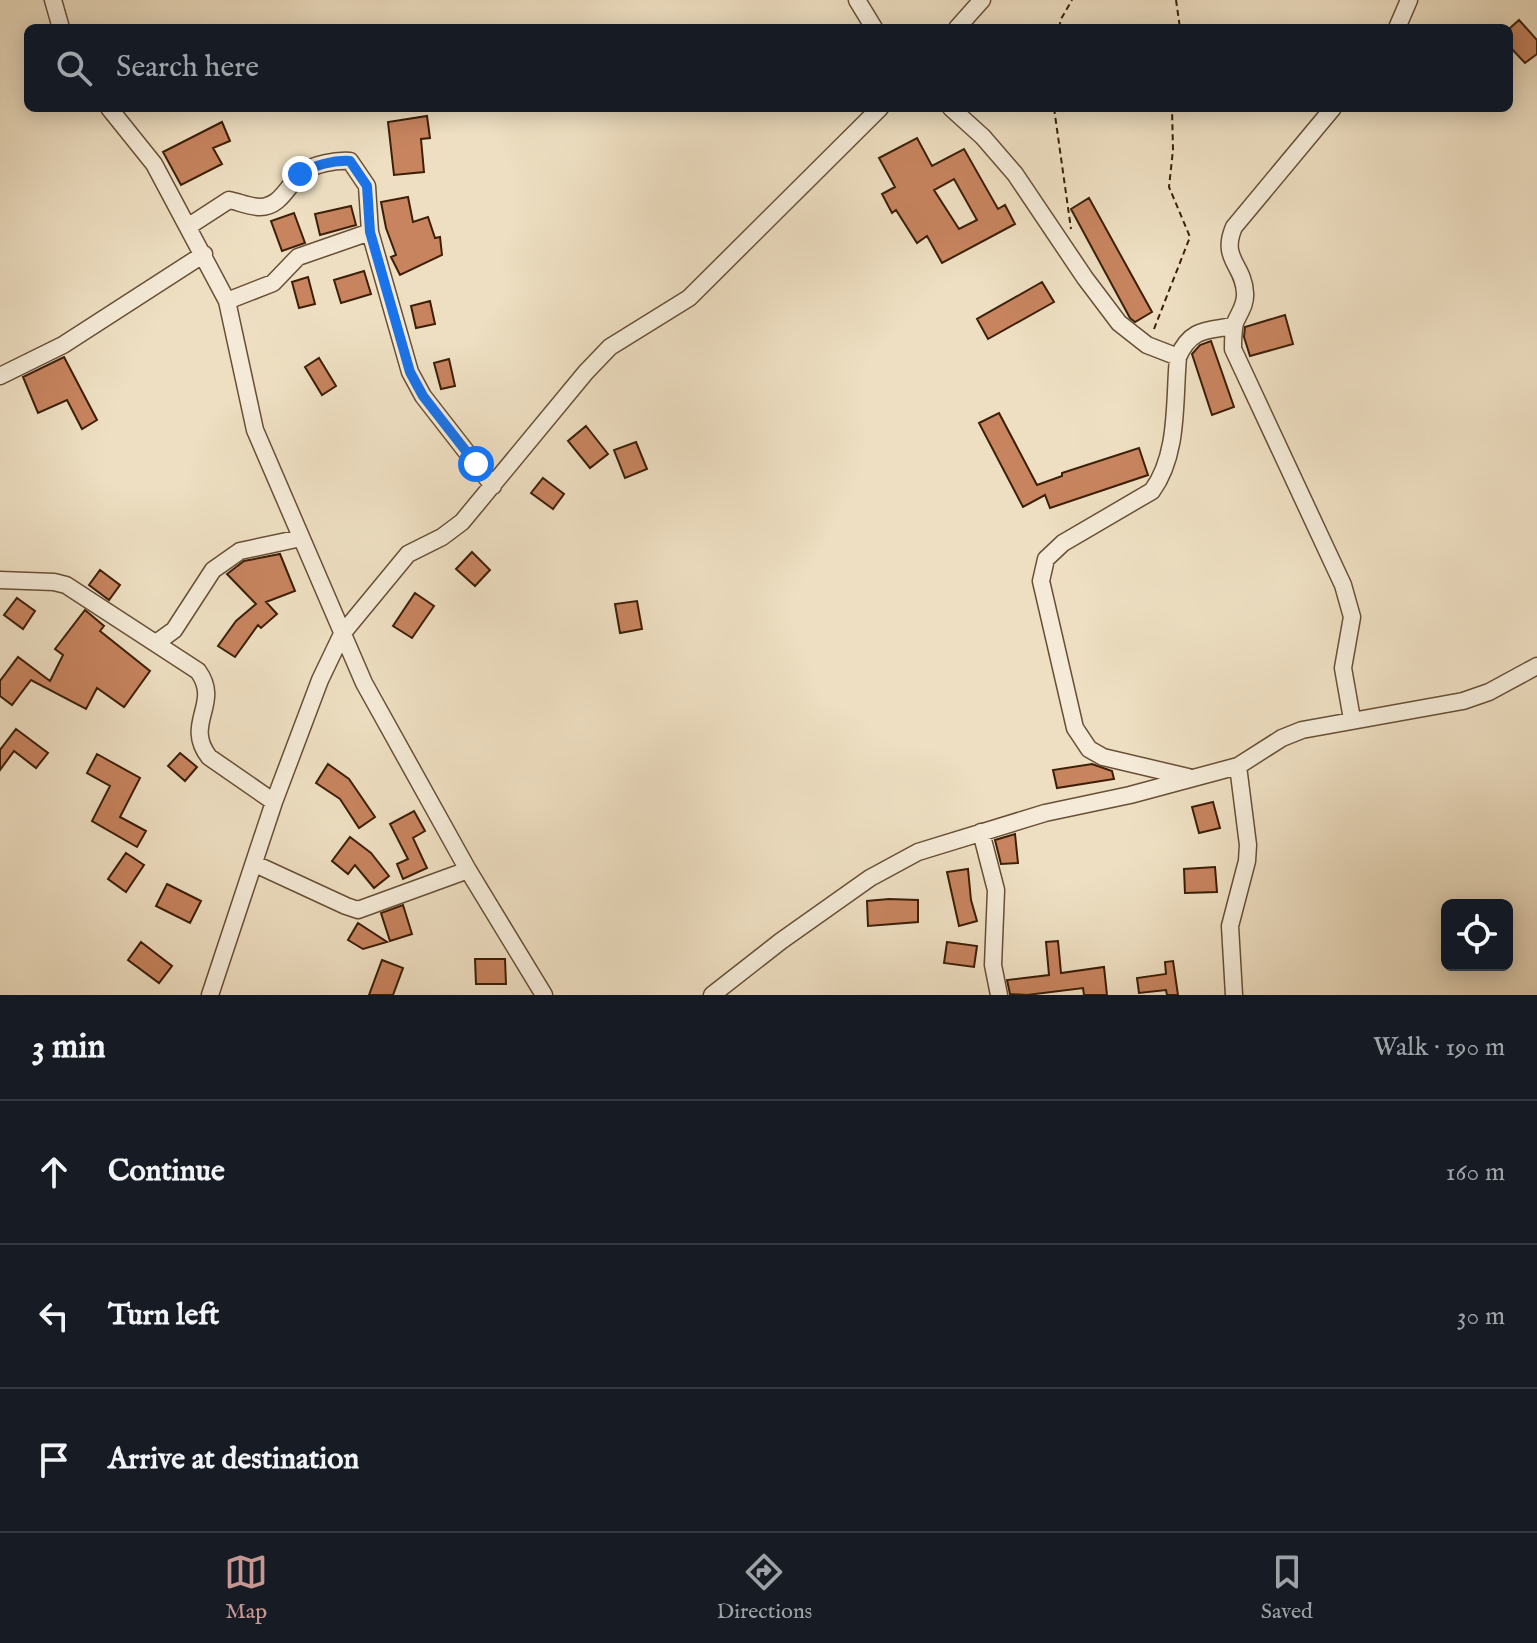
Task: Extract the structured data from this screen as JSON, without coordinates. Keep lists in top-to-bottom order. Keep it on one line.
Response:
{"page":{"search":"Search here","heading":["3 min","Walk · 190 m"],"list":[["Continue","160 m"],["Turn left","30 m"],"Arrive at destination"],"nav":["Map","Directions","Saved"]}}
